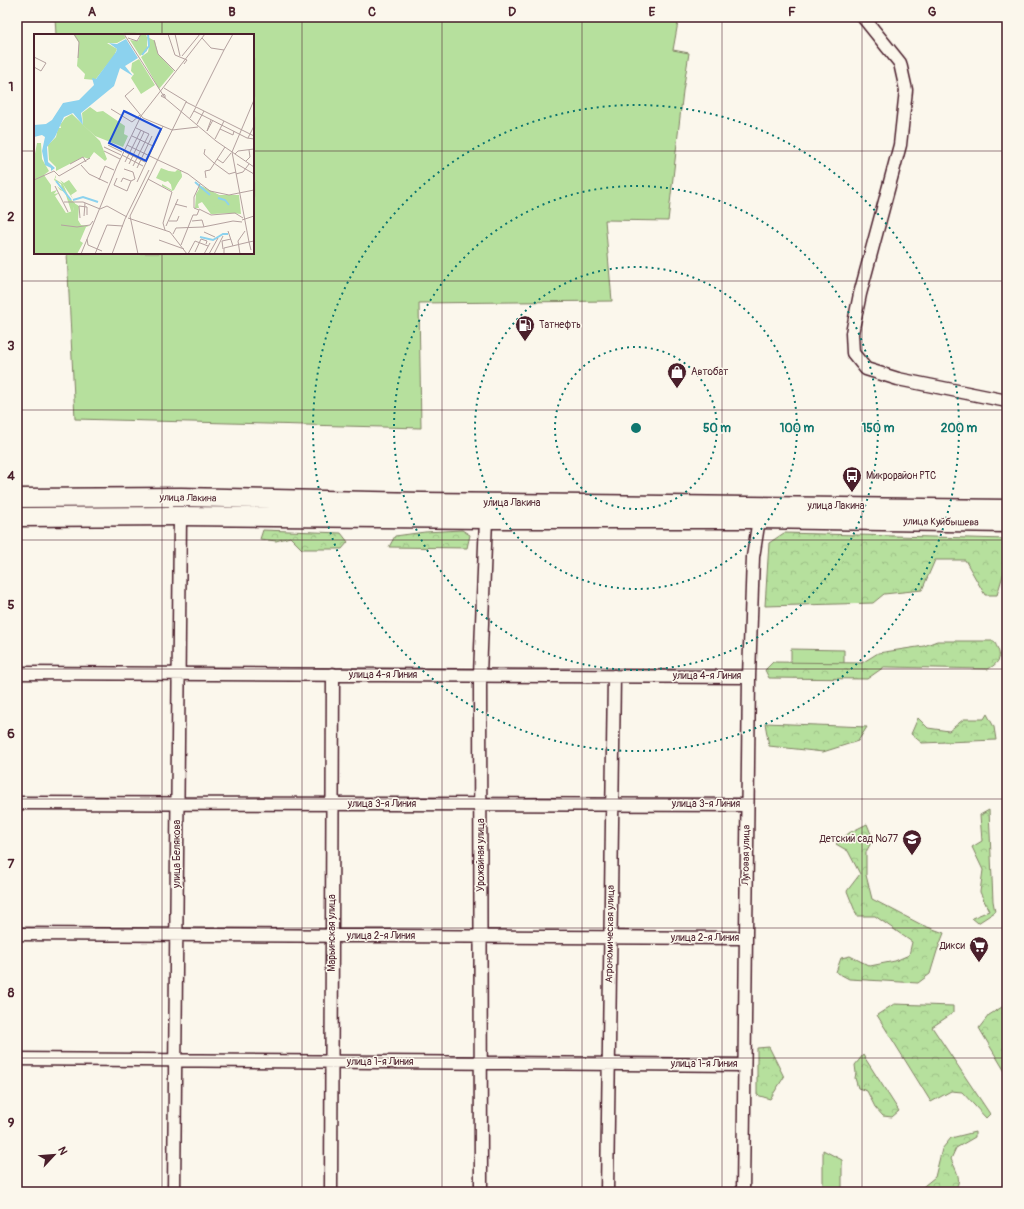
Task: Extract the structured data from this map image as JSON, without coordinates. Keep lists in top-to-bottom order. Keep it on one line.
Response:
{"streets":{"highway":["улица Лакина","улица Куйбышева"],"street":["улица 4-я Линия","улица 3-я Линия","улица Белякова","Урожайная улица","Луговая улица","Марьинская улица","Агрономическая улица","улица 2-я Линия","улица 1-я Линия"]},"crossings":[["улица Лакина","улица Куйбышева"],["улица Лакина","улица Белякова"],["улица Лакина","Урожайная улица"],["улица Лакина","Луговая улица"],["улица 4-я Линия","улица Белякова"],["улица 4-я Линия","Урожайная улица"],["улица 4-я Линия","Луговая улица"],["улица 4-я Линия","Марьинская улица"],["улица 4-я Линия","Агрономическая улица"],["улица 3-я Линия","улица Белякова"],["улица 3-я Линия","Урожайная улица"],["улица 3-я Линия","Луговая улица"],["улица 3-я Линия","Марьинская улица"],["улица 3-я Линия","Агрономическая улица"],["улица Белякова","улица 2-я Линия"],["улица Белякова","улица 1-я Линия"],["Урожайная улица","улица 2-я Линия"],["Урожайная улица","улица 1-я Линия"],["Луговая улица","улица 2-я Линия"],["Луговая улица","улица 1-я Линия"],["Марьинская улица","улица 2-я Линия"],["Марьинская улица","улица 1-я Линия"],["Агрономическая улица","улица 2-я Линия"],["Агрономическая улица","улица 1-я Линия"]],"places":{"fuel station":["Татнефть"],"shop":["Автобат"],"bus stop":["Микрорайон РТС"],"school or university":["Детский сад №77"],"supermarket":["Дикси"]},"north":"top right","grid":{"columns":["A","B","C","D","E","F","G"],"rows":["1","2","3","4","5","6","7","8","9"]},"rings":["50 m","100 m","150 m","200 m"]}
